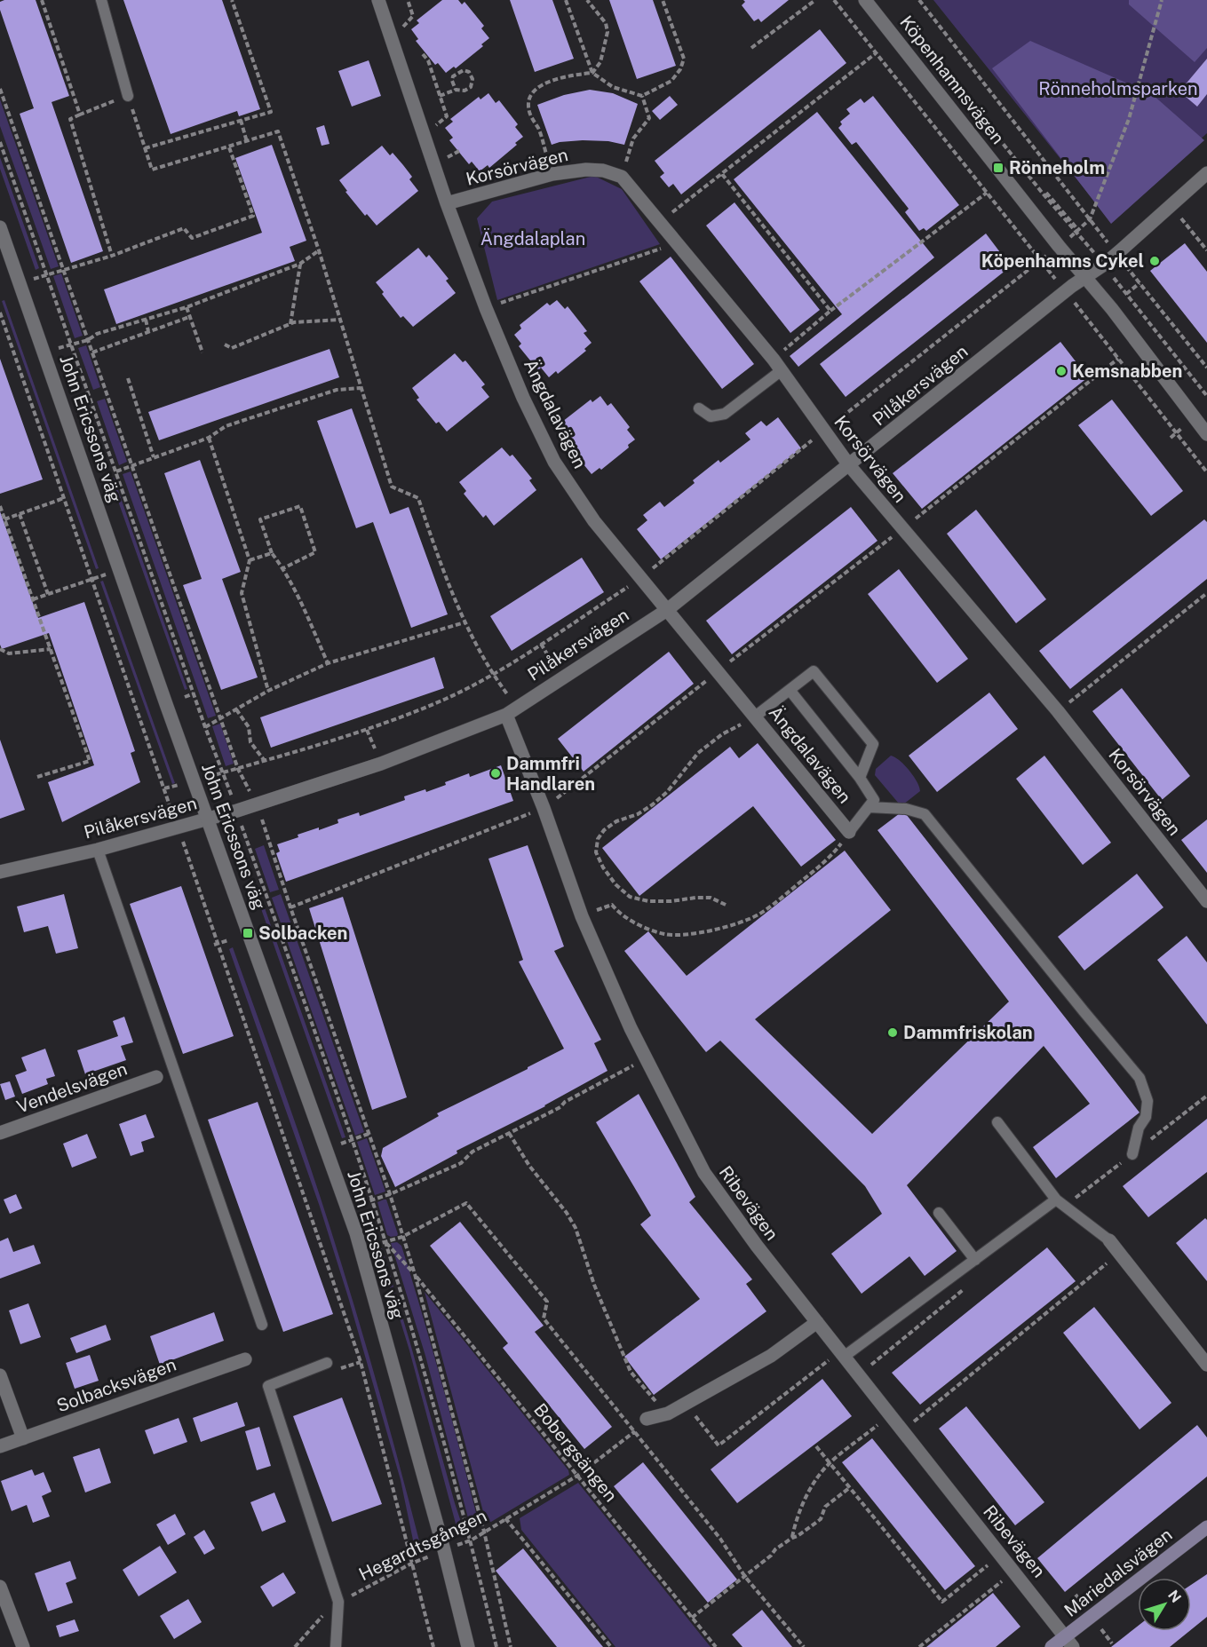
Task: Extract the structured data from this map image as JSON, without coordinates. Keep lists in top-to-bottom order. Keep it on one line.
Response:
{"streets":{"main road":["Mariedalsvägen"],"street":["Köpenhamnsvägen","Korsörvägen","Pilåkersvägen","Ängdalavägen","John Ericssons väg","Vendelsvägen","Ribevägen","Solbacksvägen"],"path":["Bobergsängen","Hegardtsgången"]},"crossings":[["Köpenhamnsvägen","Pilåkersvägen"],["Korsörvägen","Pilåkersvägen"],["Korsörvägen","Ängdalavägen"],["Pilåkersvägen","Ängdalavägen"],["Pilåkersvägen","John Ericssons väg"],["Pilåkersvägen","Ribevägen"],["John Ericssons väg","Hegardtsgången"],["Ribevägen","Mariedalsvägen"],["Bobergsängen","Hegardtsgången"]],"parks":["Rönneholmsparken","Ängdalaplan"],"places":{"transit":["Rönneholm","Solbacken"],"other":["Köpenhamns Cykel","Kemsnabben","Dammfri Handlaren","Dammfriskolan"]},"north":"top right"}
